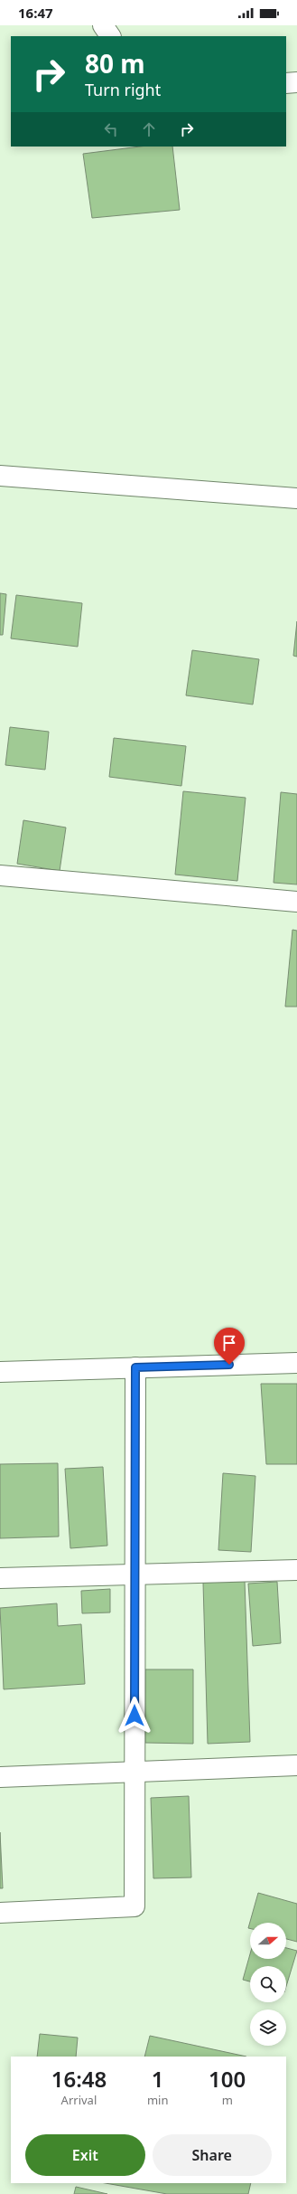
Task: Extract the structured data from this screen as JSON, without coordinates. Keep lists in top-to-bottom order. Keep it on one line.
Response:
{"north":"right","page":{"status":"16:47","turn":["80 m","Turn right"],"eta":["16:48","Arrival","1","min","100","m"],"buttons":["Exit","Share"]}}
